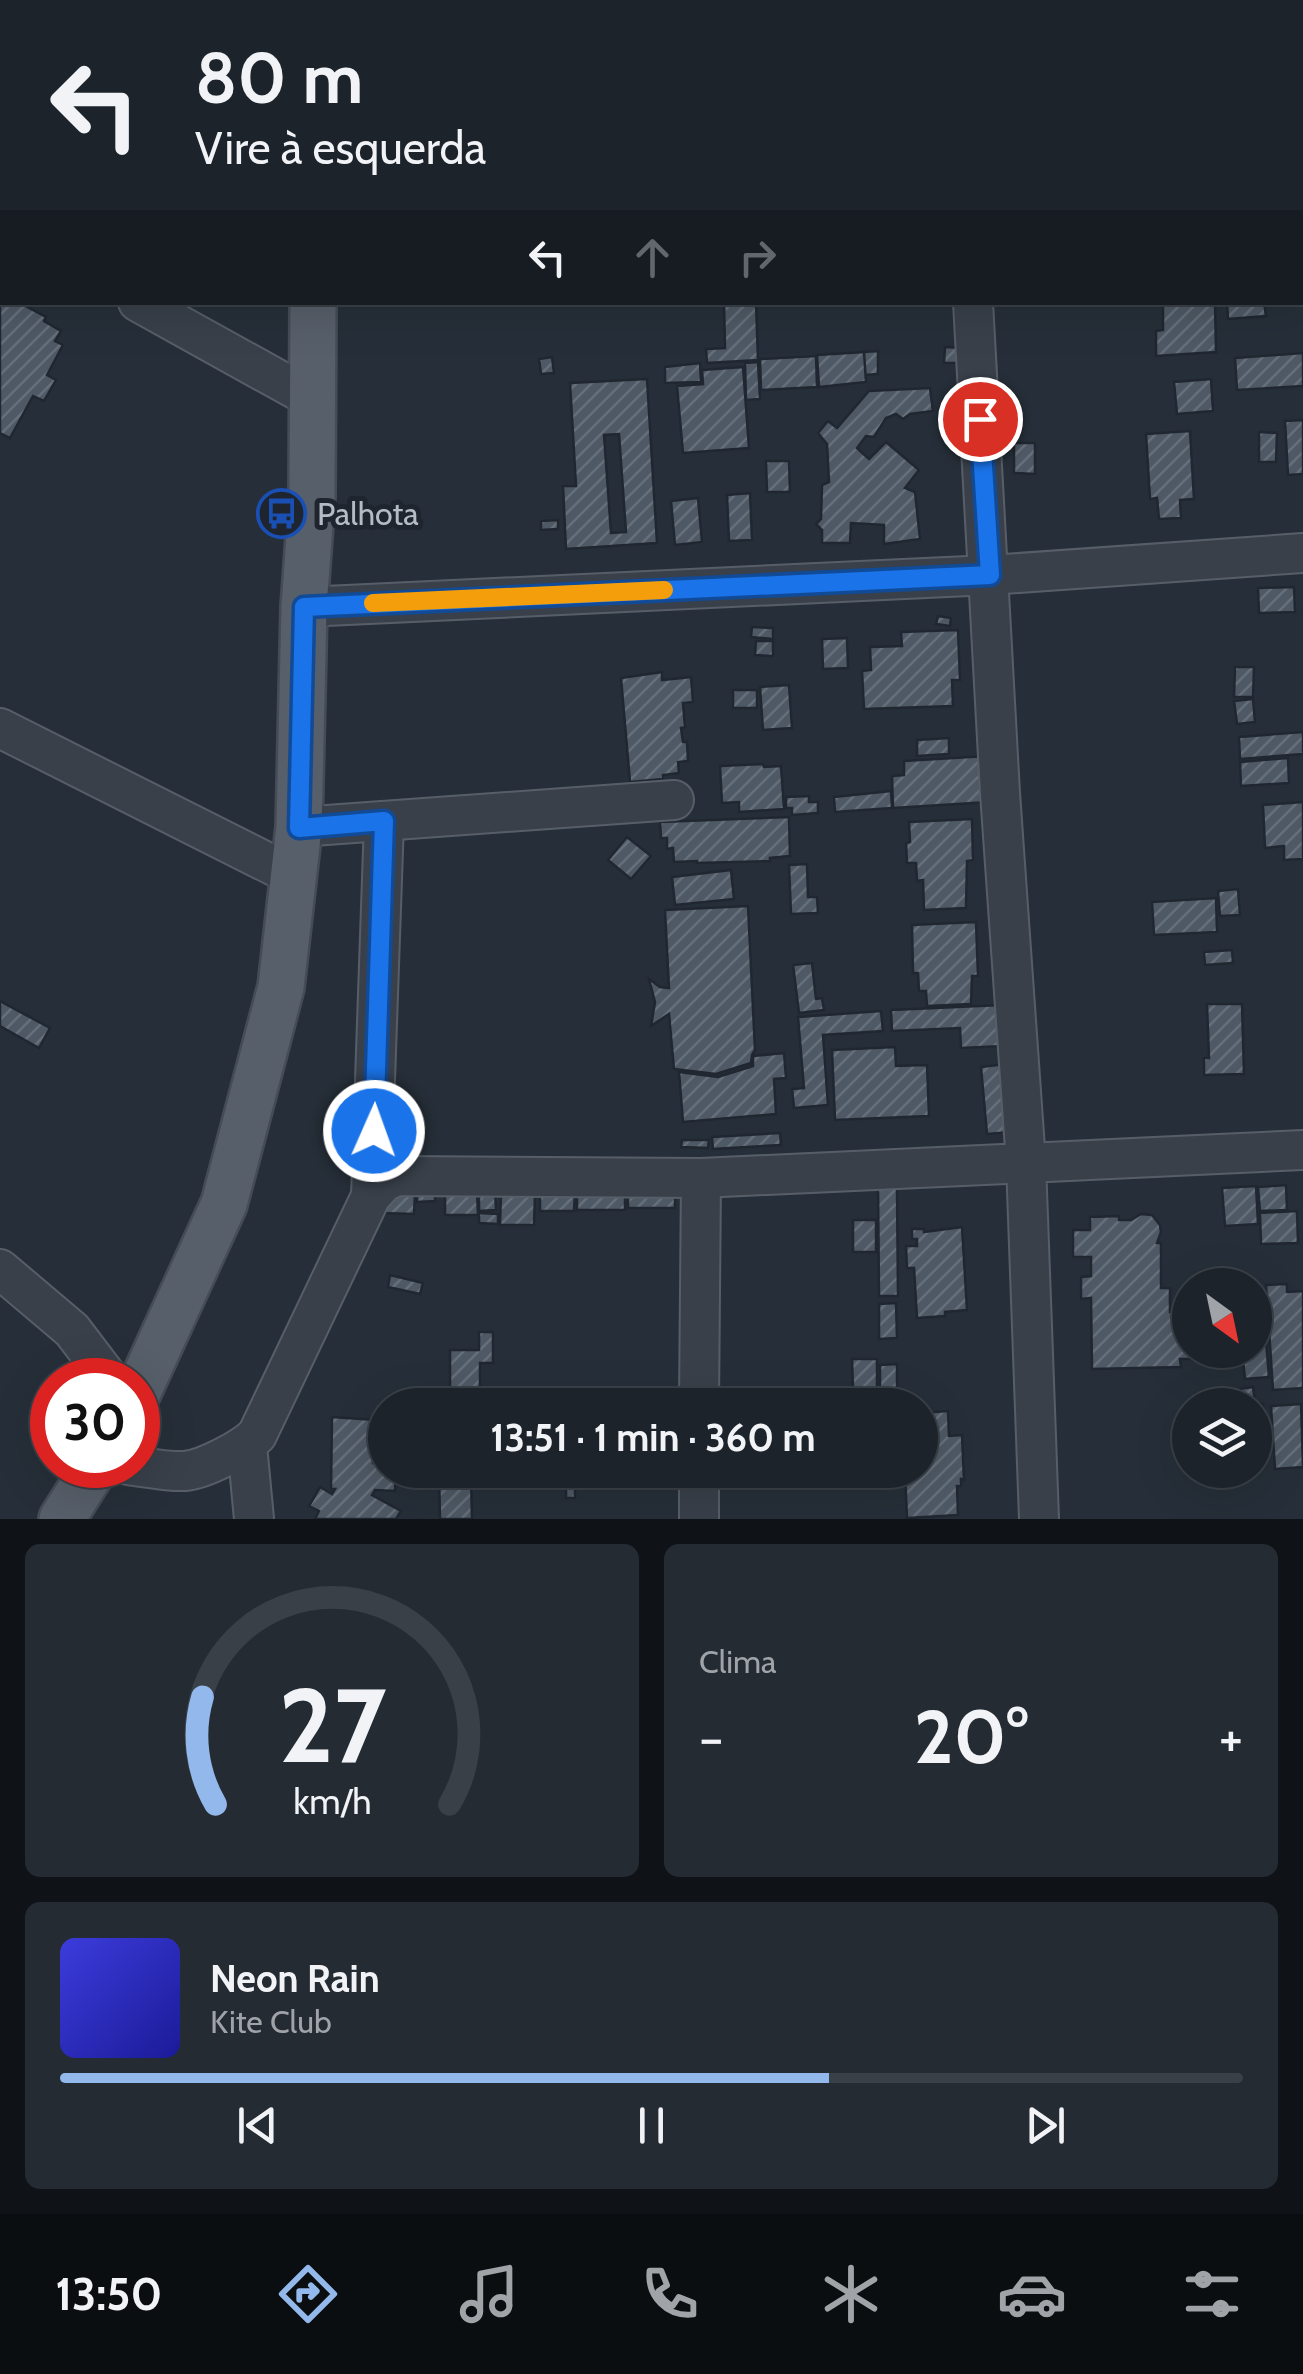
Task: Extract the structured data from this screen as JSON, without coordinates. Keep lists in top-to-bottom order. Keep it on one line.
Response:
{"places":{"bus stop":["Palhota"]},"north":"bottom right","page":{"turn":["80 m","Vire à esquerda"],"limit":"30","trip":"13:51 · 1 min · 360 m","tile":"Clima","heat":["−","20°","+"],"song":["Neon Rain","Kite Club"],"tabs":"13:50","gauge":["27","km/h"]}}
